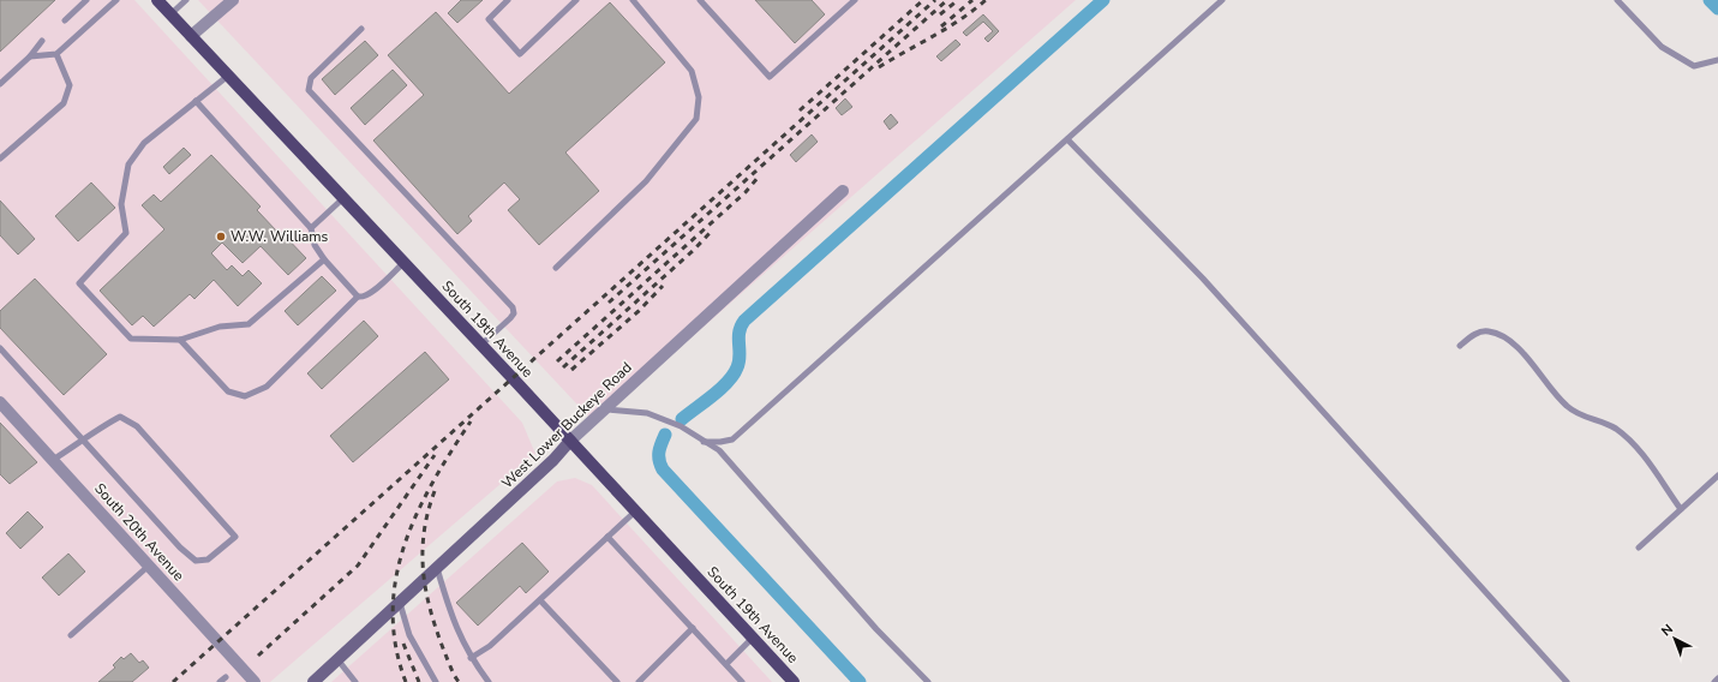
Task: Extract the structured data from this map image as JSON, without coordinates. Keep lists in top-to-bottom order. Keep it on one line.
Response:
{"streets":{"main road":["South 19th Avenue","West Lower Buckeye Road"],"street":["South 20th Avenue"]},"crossings":[["South 19th Avenue","West Lower Buckeye Road"]],"places":["W.W. Williams"],"north":"top left"}
